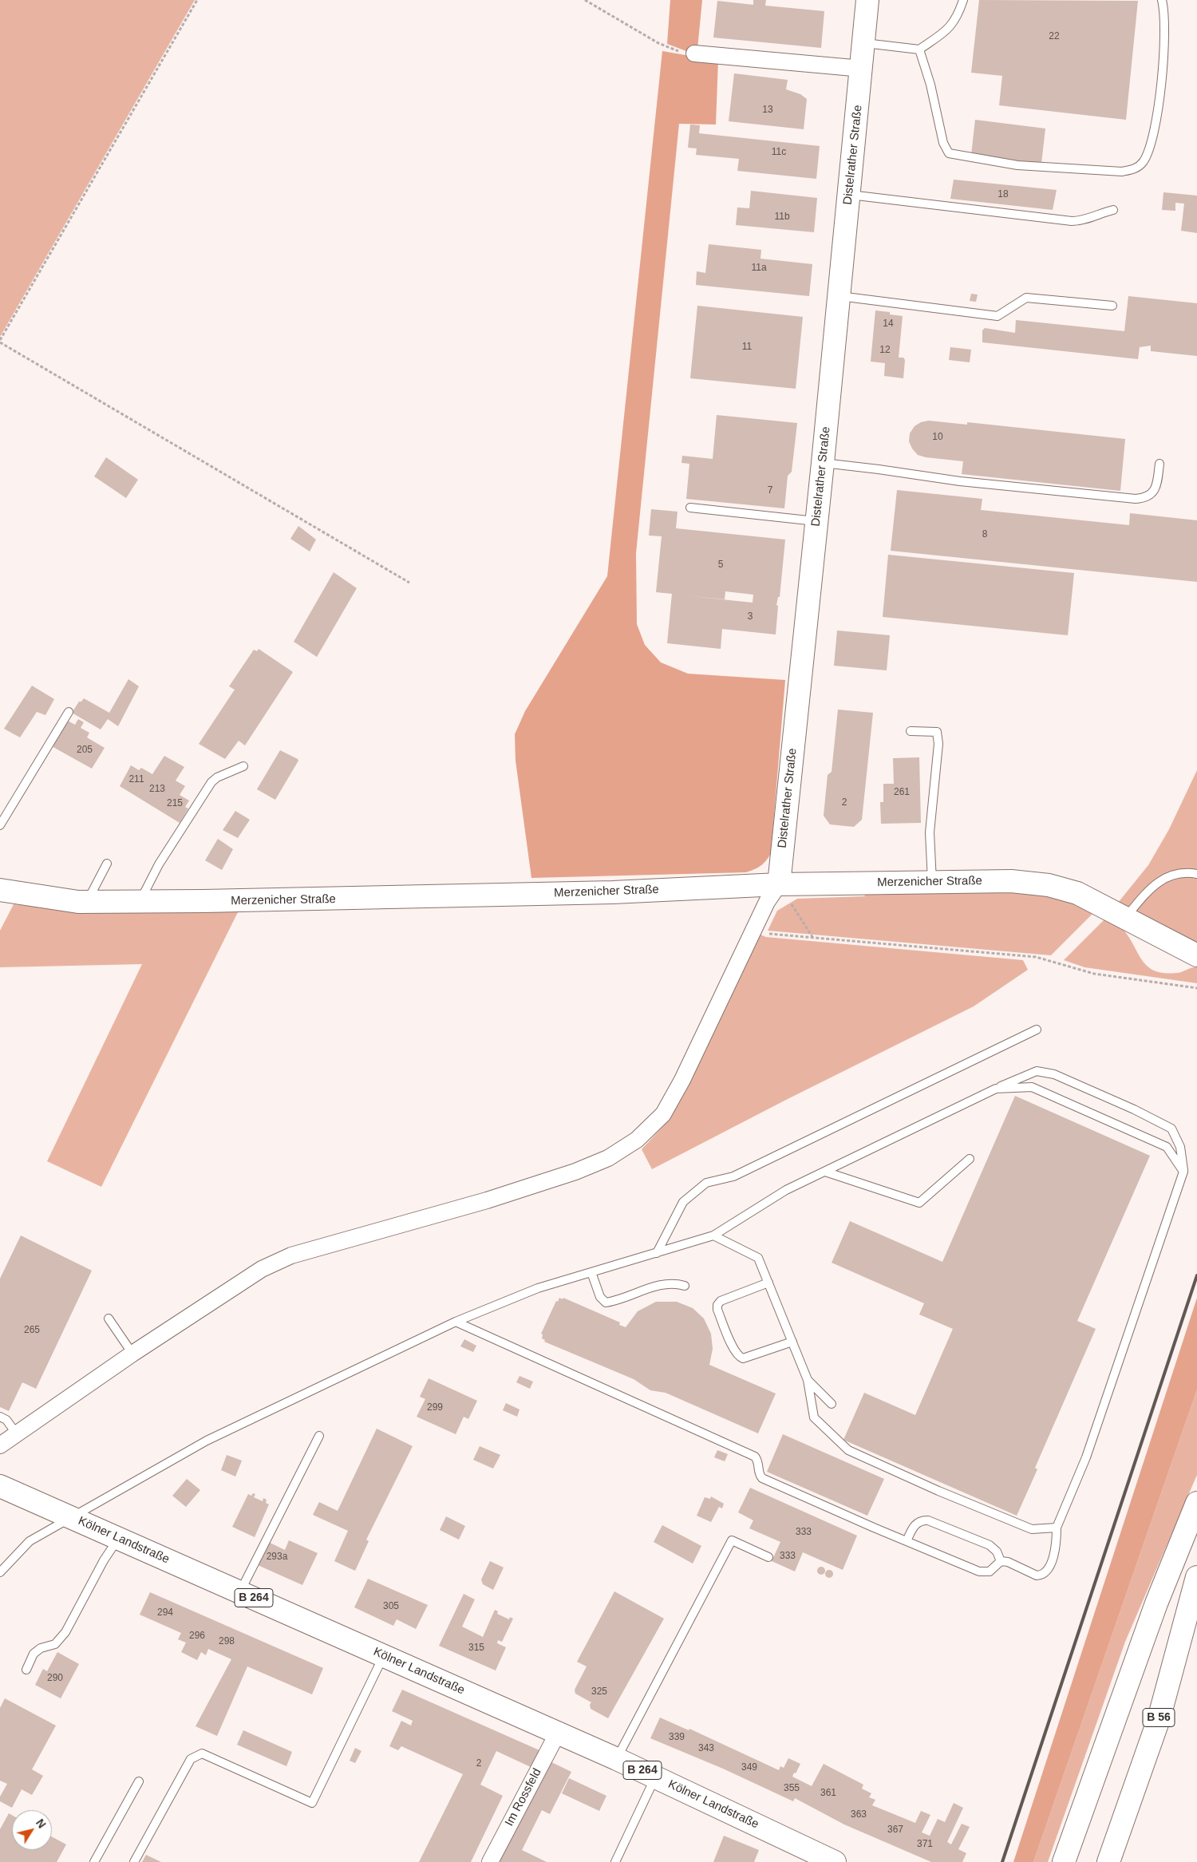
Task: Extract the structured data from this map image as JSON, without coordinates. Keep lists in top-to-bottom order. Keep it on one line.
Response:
{"streets":{"street":["Distelrather Straße","Merzenicher Straße","Kölner Landstraße","B 264","B 56","Im Rossfeld"]},"crossings":[["Distelrather Straße","Merzenicher Straße"],["Kölner Landstraße","Im Rossfeld"]],"house_numbers":["22","13","11c","18","11b","11a","14","11","12","10","7","8","5","3","205","211","213","261","2","215","265","299","333","333","293a","305","294","296","298","315","290","325","339","343","2","349","355","361","363","367","371"],"north":"top right"}
